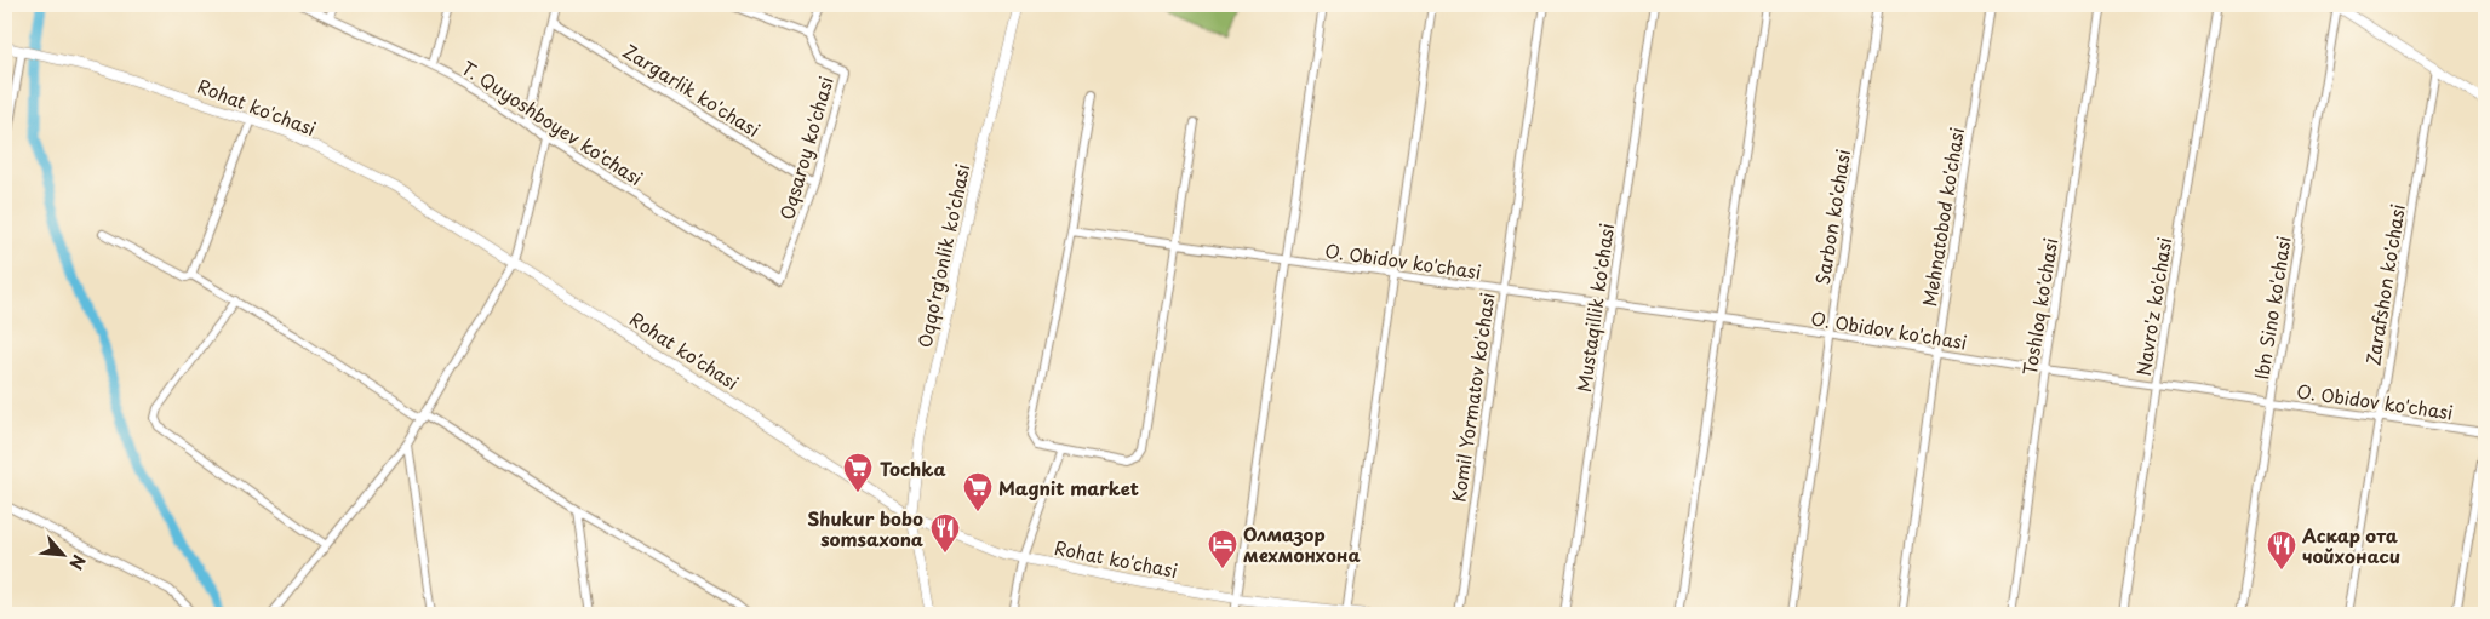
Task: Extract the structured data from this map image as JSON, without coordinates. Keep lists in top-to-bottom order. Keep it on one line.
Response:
{"streets":{"street":["Zargarlik ko'chasi","Rohat ko'chasi","T. Quyoshboyev ko'chasi","Oqsaroy ko'chasi","Sarbon ko'chasi","Mehnatobod ko'chasi","Oqqo'rg'onlik ko'chasi","O. Obidov ko'chasi","Zarafshon ko'chasi","Toshloq ko'chasi","Navro'z ko'chasi","Mustaqillik ko'chasi","Ibn Sino ko'chasi","Komil Yormatov ko'chasi"]},"crossings":[["Zargarlik ko'chasi","Oqsaroy ko'chasi"],["Rohat ko'chasi","Oqqo'rg'onlik ko'chasi"],["T. Quyoshboyev ko'chasi","Oqsaroy ko'chasi"],["Sarbon ko'chasi","O. Obidov ko'chasi"],["Mehnatobod ko'chasi","O. Obidov ko'chasi"],["O. Obidov ko'chasi","Zarafshon ko'chasi"],["O. Obidov ko'chasi","Toshloq ko'chasi"],["O. Obidov ko'chasi","Navro'z ko'chasi"],["O. Obidov ko'chasi","Mustaqillik ko'chasi"],["O. Obidov ko'chasi","Ibn Sino ko'chasi"],["O. Obidov ko'chasi","Komil Yormatov ko'chasi"]],"places":{"supermarket":["Tochka","Magnit market"],"restaurant":["Shukur bobo somsaxona","Аскар ота чойхонаси"],"hotel":["Олмазор мехмонхона"]},"north":"bottom right"}
